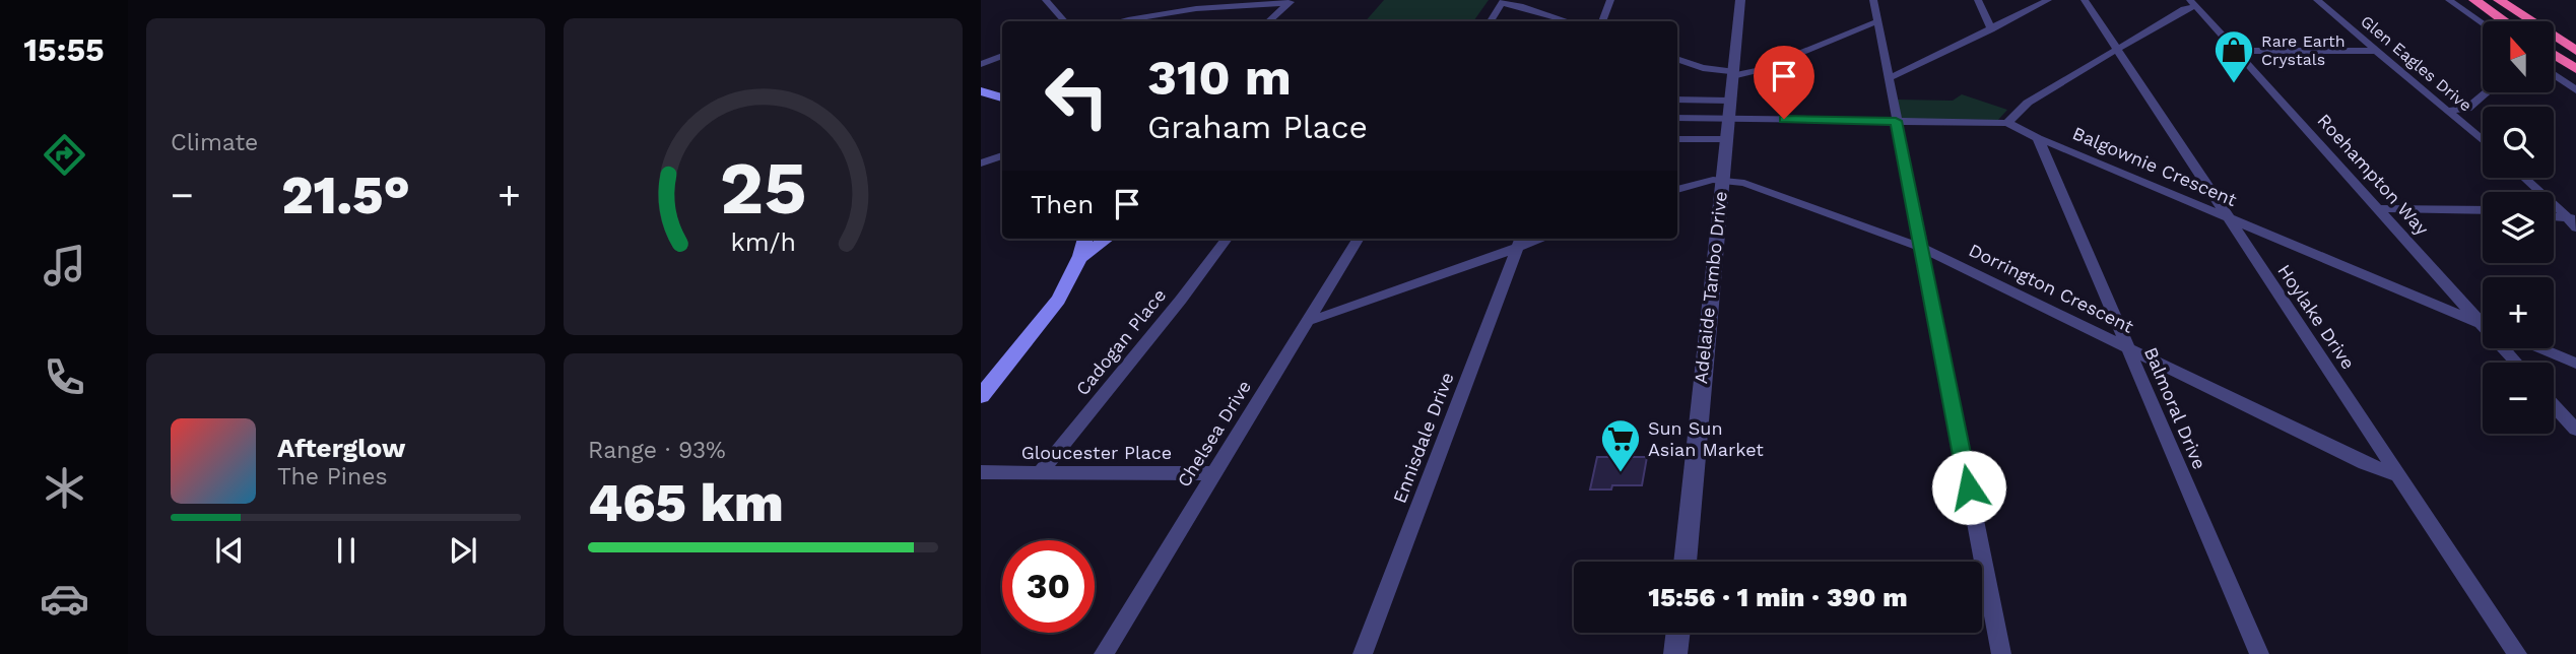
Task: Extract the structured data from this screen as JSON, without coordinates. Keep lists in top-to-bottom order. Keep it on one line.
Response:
{"streets":{"street":["Glen Eagles Drive","Balgownie Crescent","Roehampton Way","Adelaide Tambo Drive","Dorrington Crescent","Hoylake Drive","Cadogan Place","Balmoral Drive","Chelsea Drive","Ennisdale Drive","Gloucester Place"]},"crossings":[["Balgownie Crescent","Roehampton Way"],["Balgownie Crescent","Hoylake Drive"],["Balgownie Crescent","Balmoral Drive"],["Adelaide Tambo Drive","Dorrington Crescent"],["Dorrington Crescent","Hoylake Drive"],["Dorrington Crescent","Balmoral Drive"],["Cadogan Place","Gloucester Place"],["Chelsea Drive","Gloucester Place"]],"places":{"shop":["Rare Earth Crystals"],"supermarket":["Sun Sun Asian Market"]},"north":"top","page":{"tabs":"15:55","tile":["Climate",["Range · 93%","465 km"]],"map_buttons":["+","−"],"turn":["310 m","Graham Place"],"heat":["−","21.5°","+"],"then":"Then","song":["Afterglow","The Pines"],"limit":"30","trip":"15:56 · 1 min · 390 m","gauge":["25","km/h"]}}
